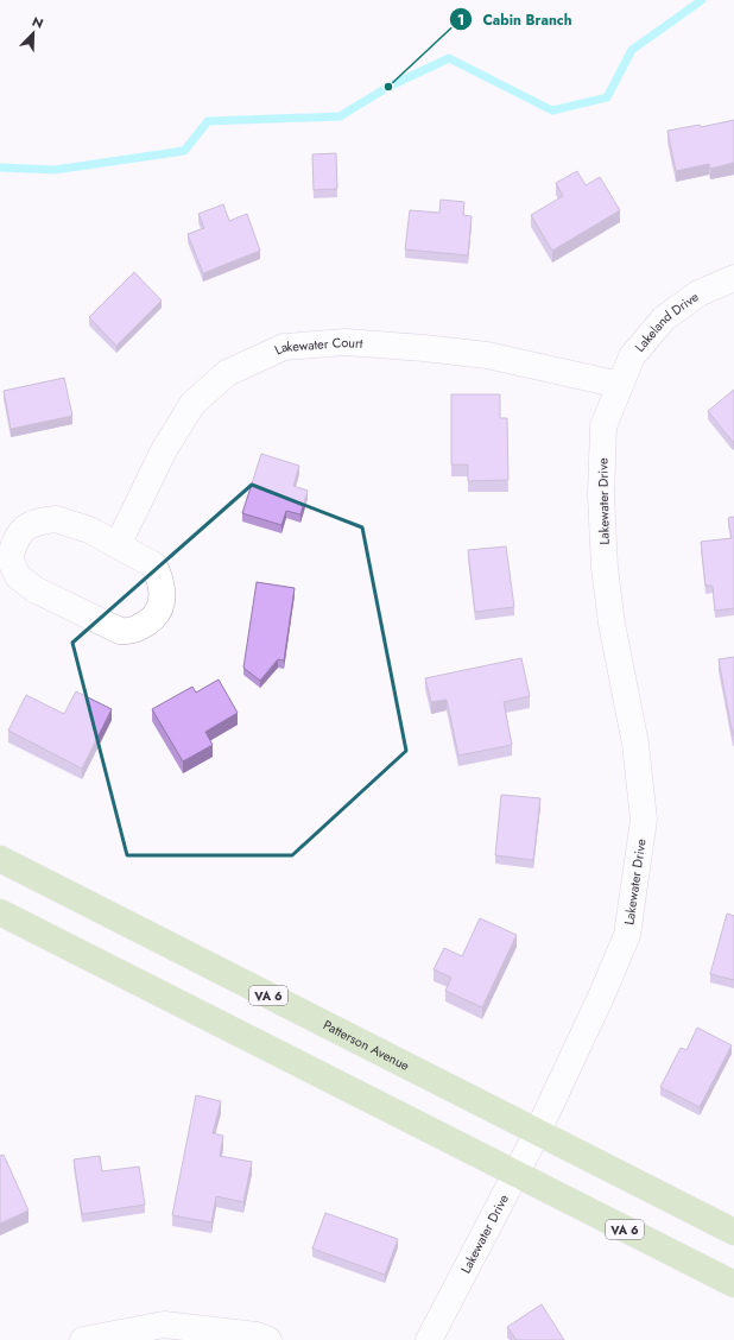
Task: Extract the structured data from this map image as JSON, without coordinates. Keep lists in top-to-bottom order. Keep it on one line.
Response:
{"streets":{"main road":["VA 6","Patterson Avenue"],"street":["Lakeland Drive","Lakewater Court","Lakewater Drive"]},"crossings":[["Lakeland Drive","Lakewater Court"],["Lakeland Drive","Lakewater Drive"],["Lakewater Court","Lakewater Drive"],["Lakewater Drive","VA 6"],["Lakewater Drive","Patterson Avenue"]],"places":["Cabin Branch"],"north":"top right"}
